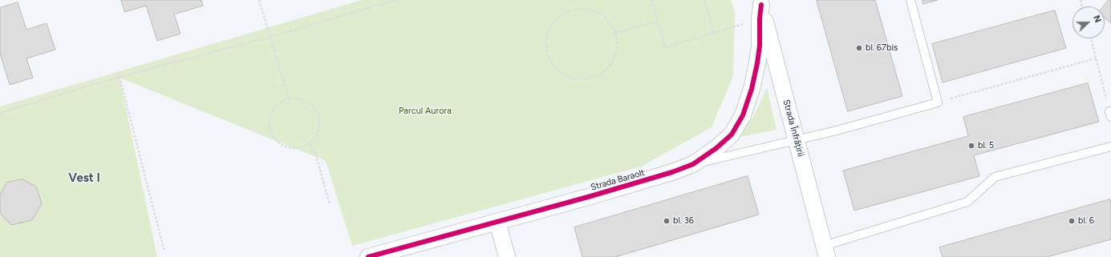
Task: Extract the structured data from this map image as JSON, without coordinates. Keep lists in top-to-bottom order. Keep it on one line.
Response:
{"streets":{"street":["Strada Înfrățirii","Strada Baraolt"]},"crossings":[["Strada Înfrățirii","Strada Baraolt"]],"districts":["Vest I"],"parks":["Parcul Aurora"],"places":["bl. 67bis","bl. 5","bl. 36","bl. 6"],"north":"right"}
